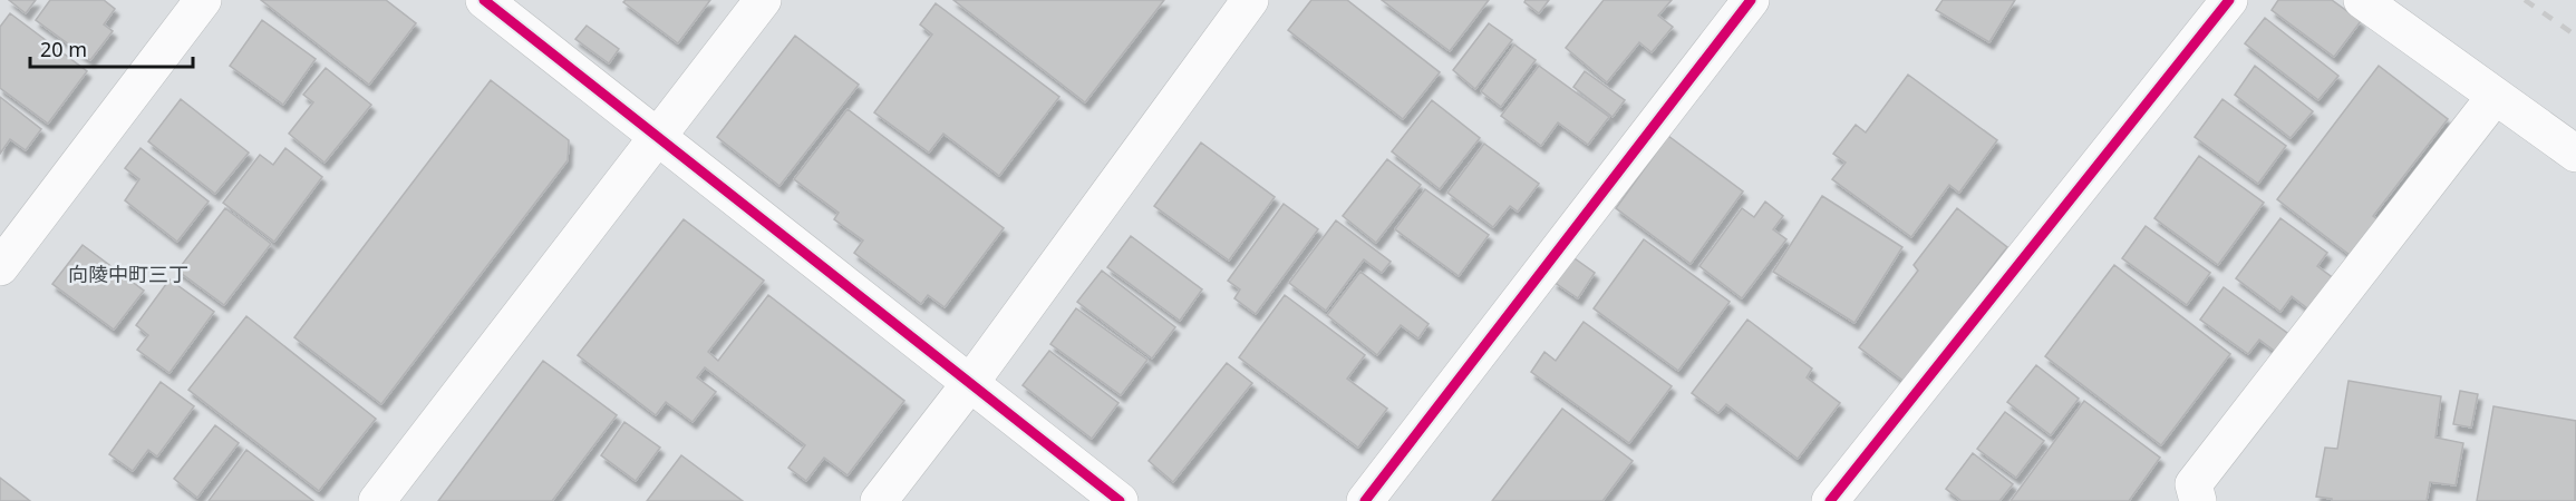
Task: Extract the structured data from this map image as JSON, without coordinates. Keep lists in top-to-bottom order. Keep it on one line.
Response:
{"districts":["向陵中町三丁"],"scale_bar":"20 m"}
